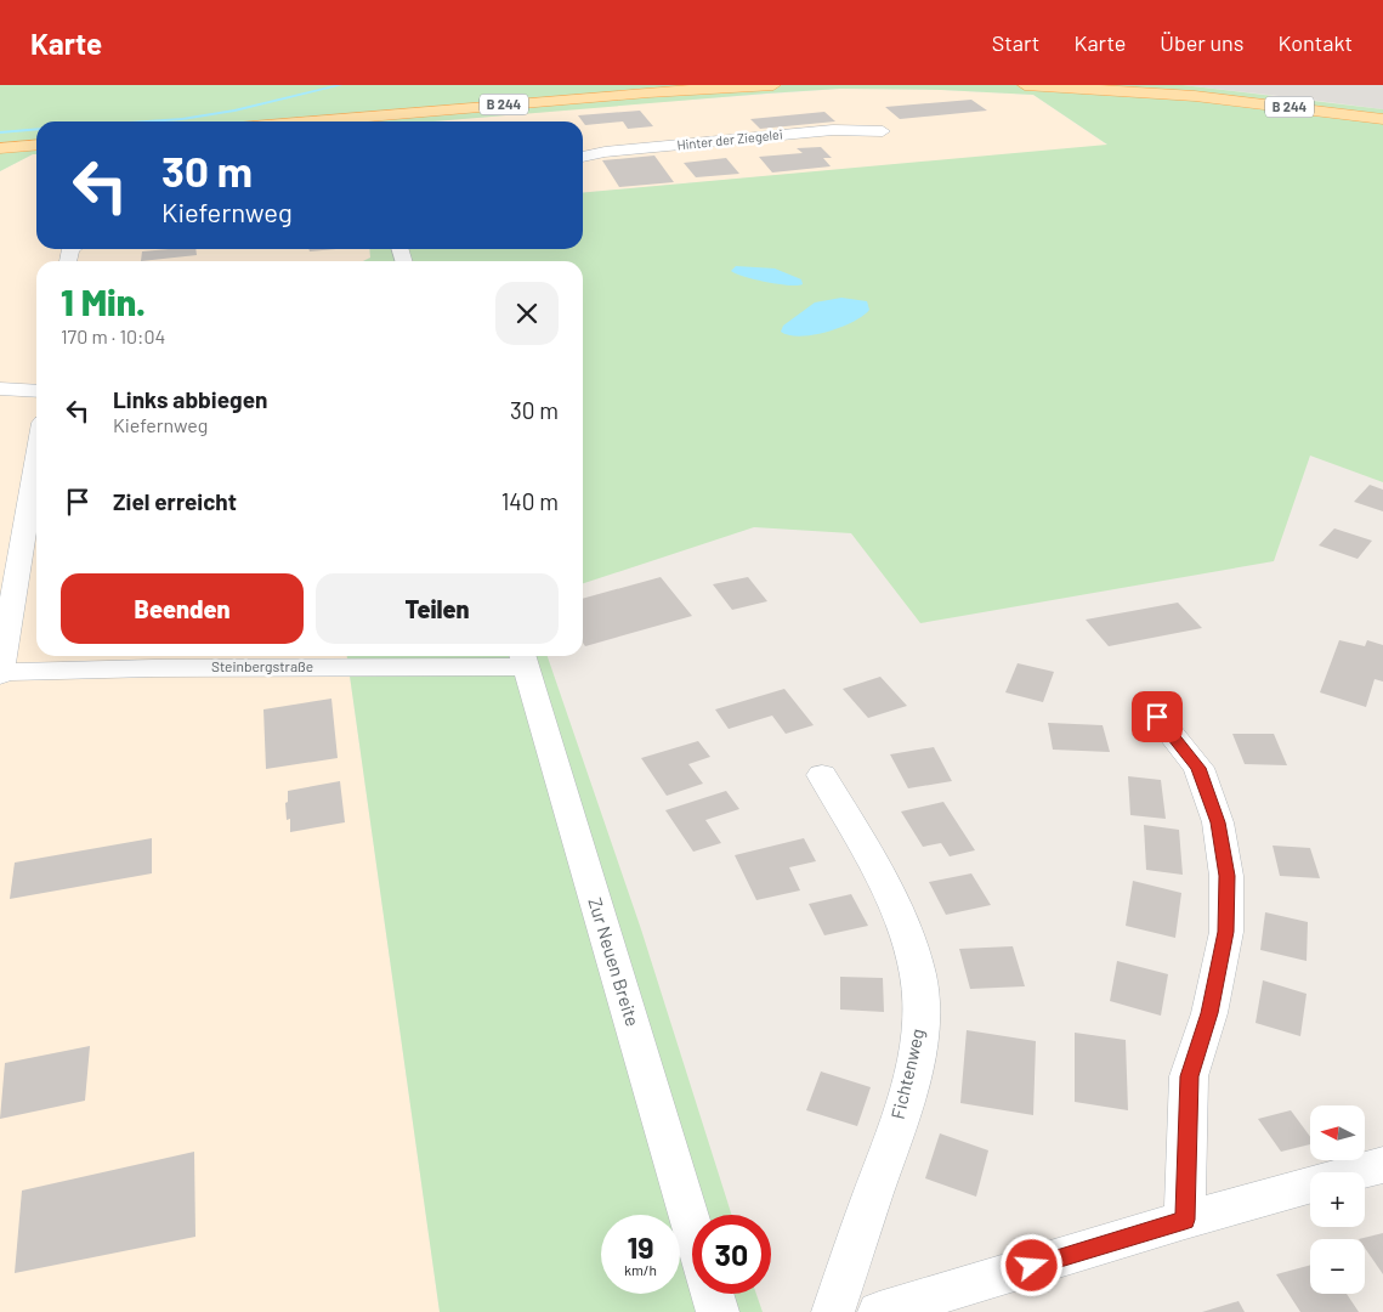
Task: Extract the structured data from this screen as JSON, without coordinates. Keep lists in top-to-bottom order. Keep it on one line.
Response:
{"streets":{"main road":["B 244"],"street":["Hinter der Ziegelei","Steinbergstraße","Zur Neuen Breite","Fichtenweg"]},"crossings":[["Steinbergstraße","Zur Neuen Breite"]],"north":"left","page":{"header":"Karte","nav":["Start","Karte","Über uns","Kontakt"],"turn":["30 m","Kiefernweg"],"heading":["1 Min.","170 m · 10:04"],"list":[{"name":"Links abbiegen","note":"Kiefernweg","value":"30 m"},{"name":"Ziel erreicht","value":"140 m"}],"buttons":["Beenden","Teilen"],"map_buttons":["+","−"],"speed":"19 km/h","limit":"30"}}
